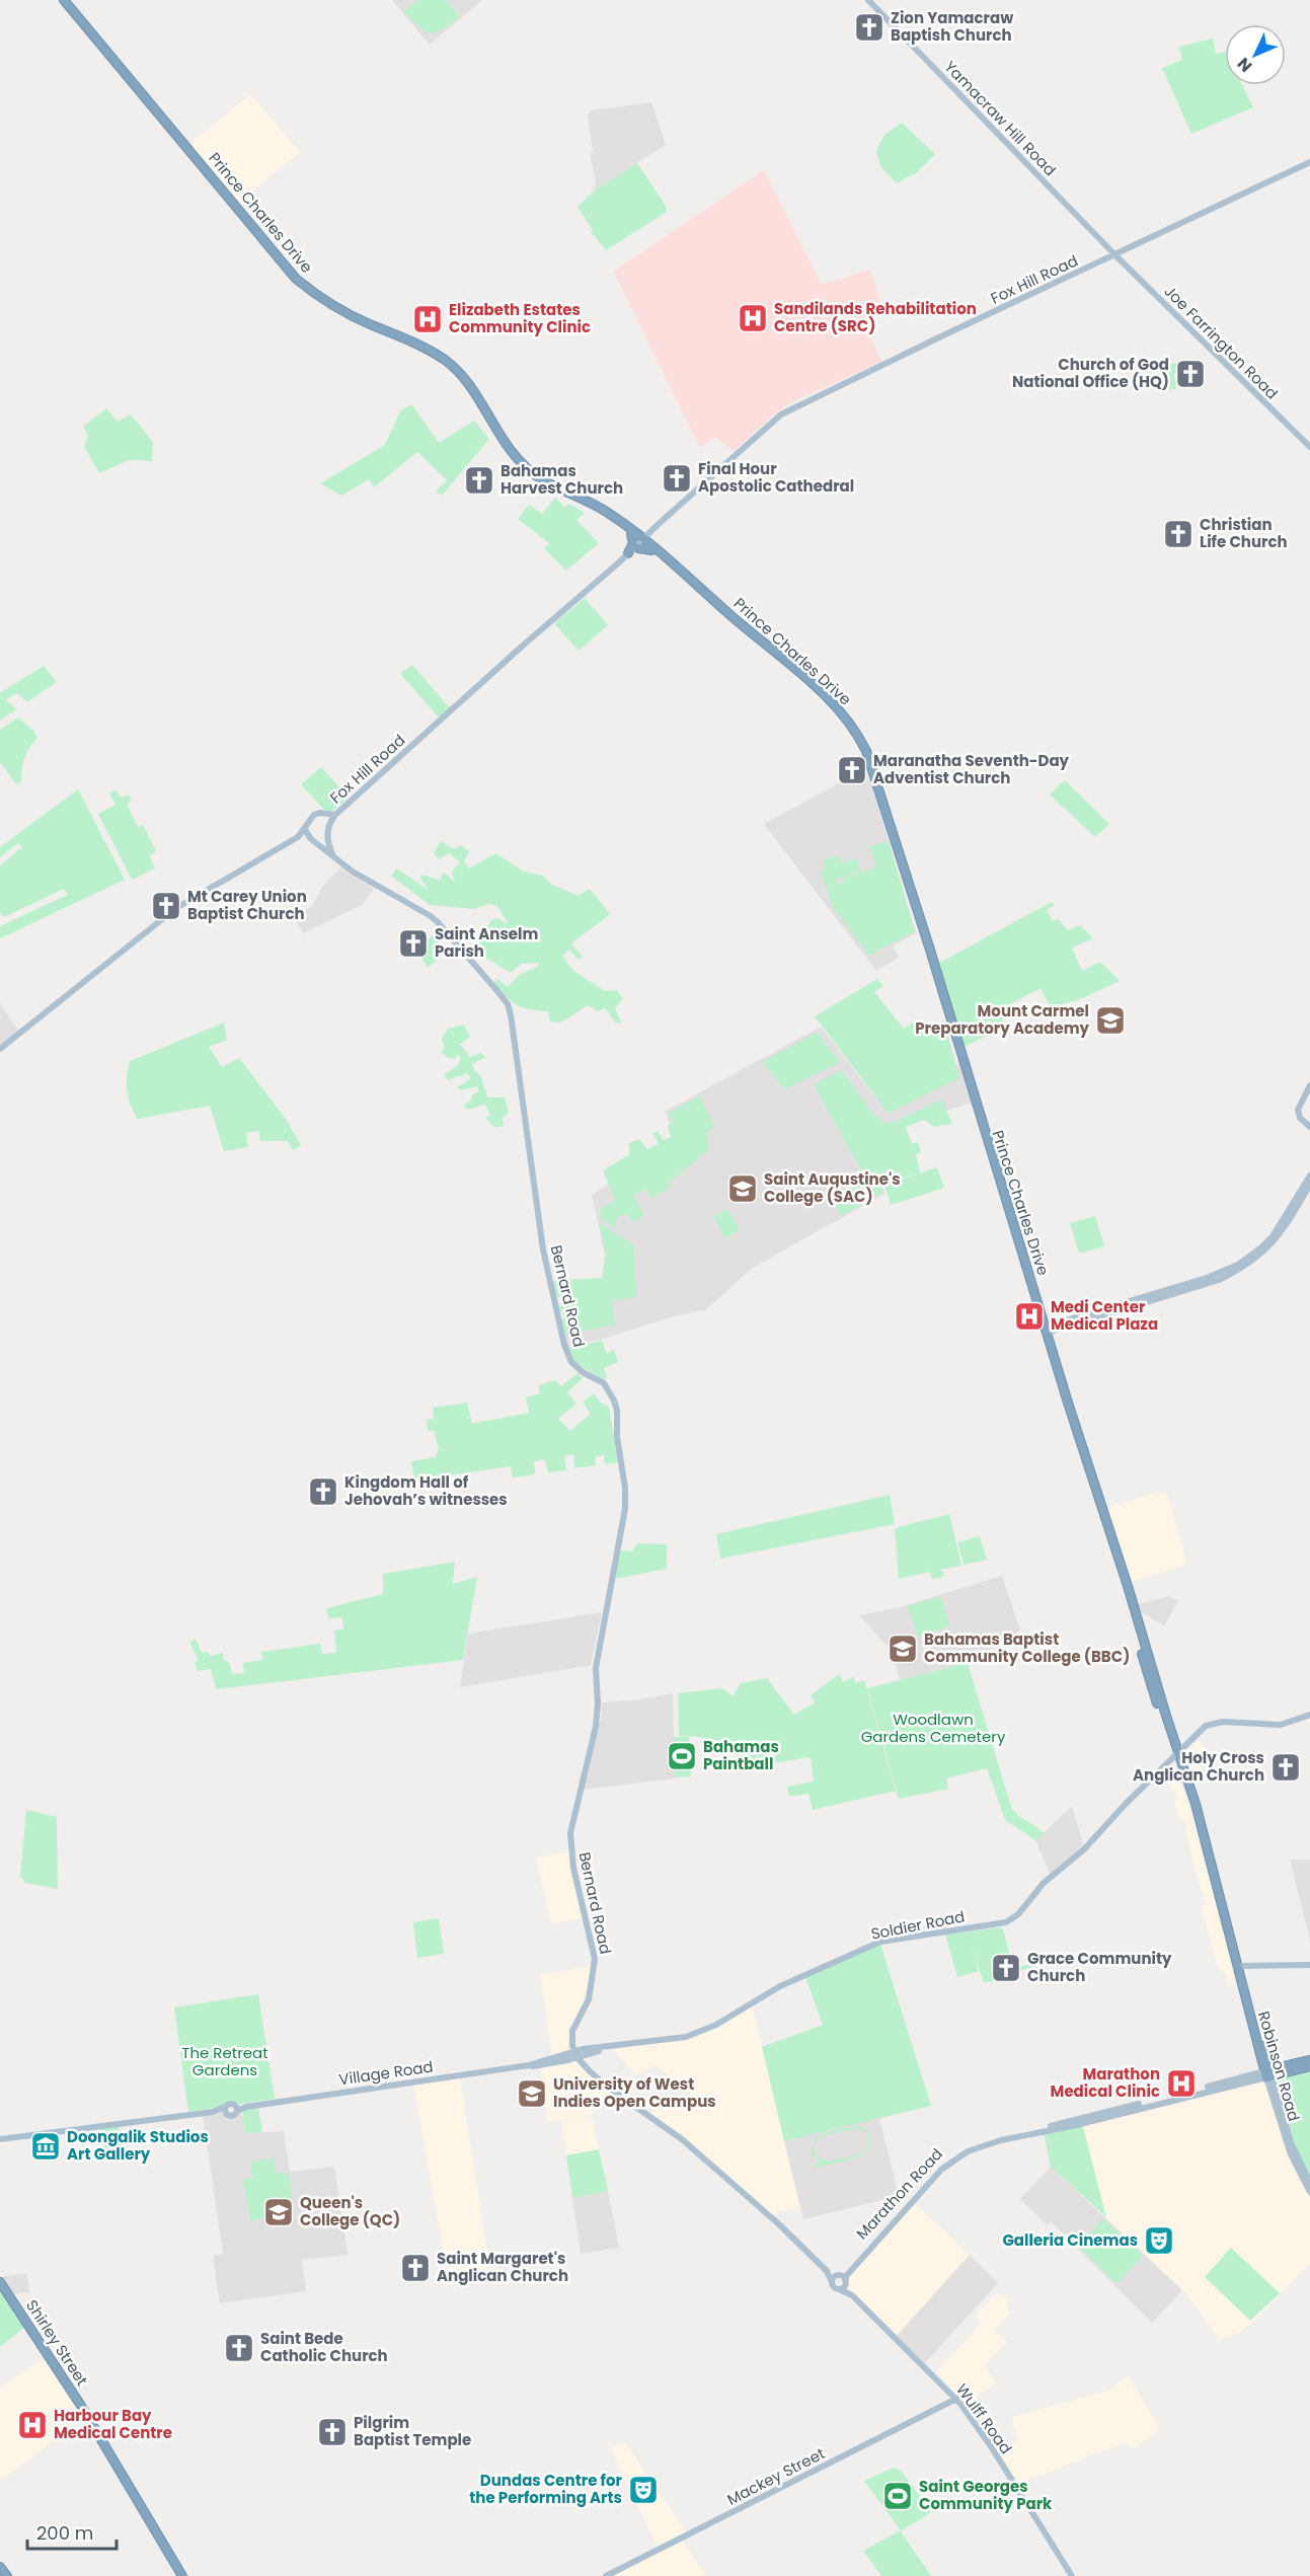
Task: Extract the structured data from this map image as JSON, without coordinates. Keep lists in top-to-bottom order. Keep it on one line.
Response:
{"streets":{"highway":["Prince Charles Drive","Robinson Road","Shirley Street"],"main road":["Yamacraw Hill Road","Fox Hill Road","Joe Farrington Road","Bernard Road","Soldier Road","Village Road","Marathon Road","Wulff Road","Mackey Street"]},"crossings":[["Yamacraw Hill Road","Fox Hill Road"],["Yamacraw Hill Road","Joe Farrington Road"],["Prince Charles Drive","Fox Hill Road"],["Prince Charles Drive","Soldier Road"],["Prince Charles Drive","Robinson Road"],["Fox Hill Road","Joe Farrington Road"],["Bernard Road","Soldier Road"],["Bernard Road","Village Road"],["Soldier Road","Robinson Road"],["Soldier Road","Village Road"],["Robinson Road","Marathon Road"],["Marathon Road","Wulff Road"],["Wulff Road","Mackey Street"]],"parks":["Woodlawn Gardens Cemetery","The Retreat Gardens"],"places":{"church":["Zion Yamacraw Baptish Church","Church of God National Office (HQ)","Final Hour Apostolic Cathedral","Bahamas Harvest Church","Christian Life Church","Maranatha Seventh-Day Adventist Church","Mt Carey Union Baptist Church","Saint Anselm Parish","Kingdom Hall of Jehovah’s witnesses","Holy Cross Anglican Church","Grace Community Church","Saint Margaret's Anglican Church","Saint Bede Catholic Church","Pilgrim Baptist Temple"],"hospital":["Sandilands Rehabilitation Centre (SRC)","Elizabeth Estates Community Clinic","Medi Center Medical Plaza","Marathon Medical Clinic","Harbour Bay Medical Centre"],"school or university":["Mount Carmel Preparatory Academy","Saint Augustine's College (SAC)","Bahamas Baptist Community College (BBC)","University of West Indies Open Campus","Queen's College (QC)"],"sports":["Bahamas Paintball","Saint Georges Community Park"],"museum":["Doongalik Studios Art Gallery"],"theatre":["Galleria Cinemas","Dundas Centre for the Performing Arts"]},"scale_bar":"200 m","north":"bottom left"}
